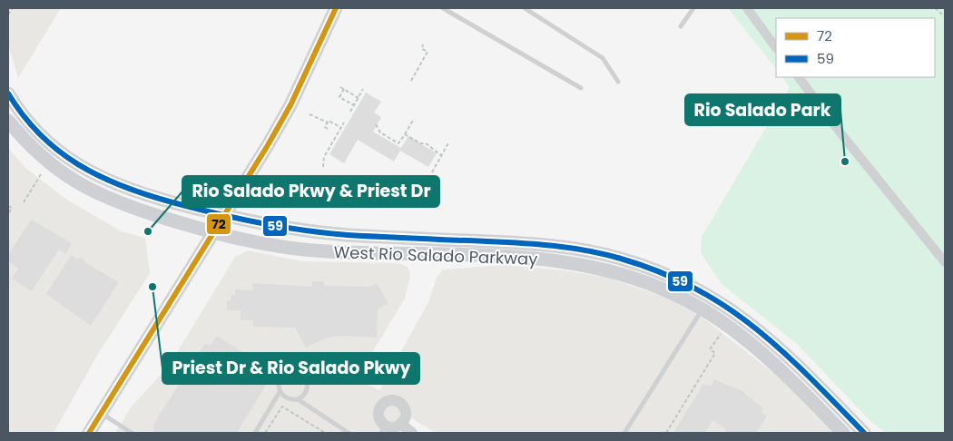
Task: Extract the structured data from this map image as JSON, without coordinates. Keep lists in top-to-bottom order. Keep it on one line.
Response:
{"streets":{"main road":["West Rio Salado Parkway"]},"places":["Rio Salado Park","Rio Salado Pkwy & Priest Dr","Priest Dr & Rio Salado Pkwy"],"lines":["transit line 72","transit line 59"],"legend":["72","59"]}
